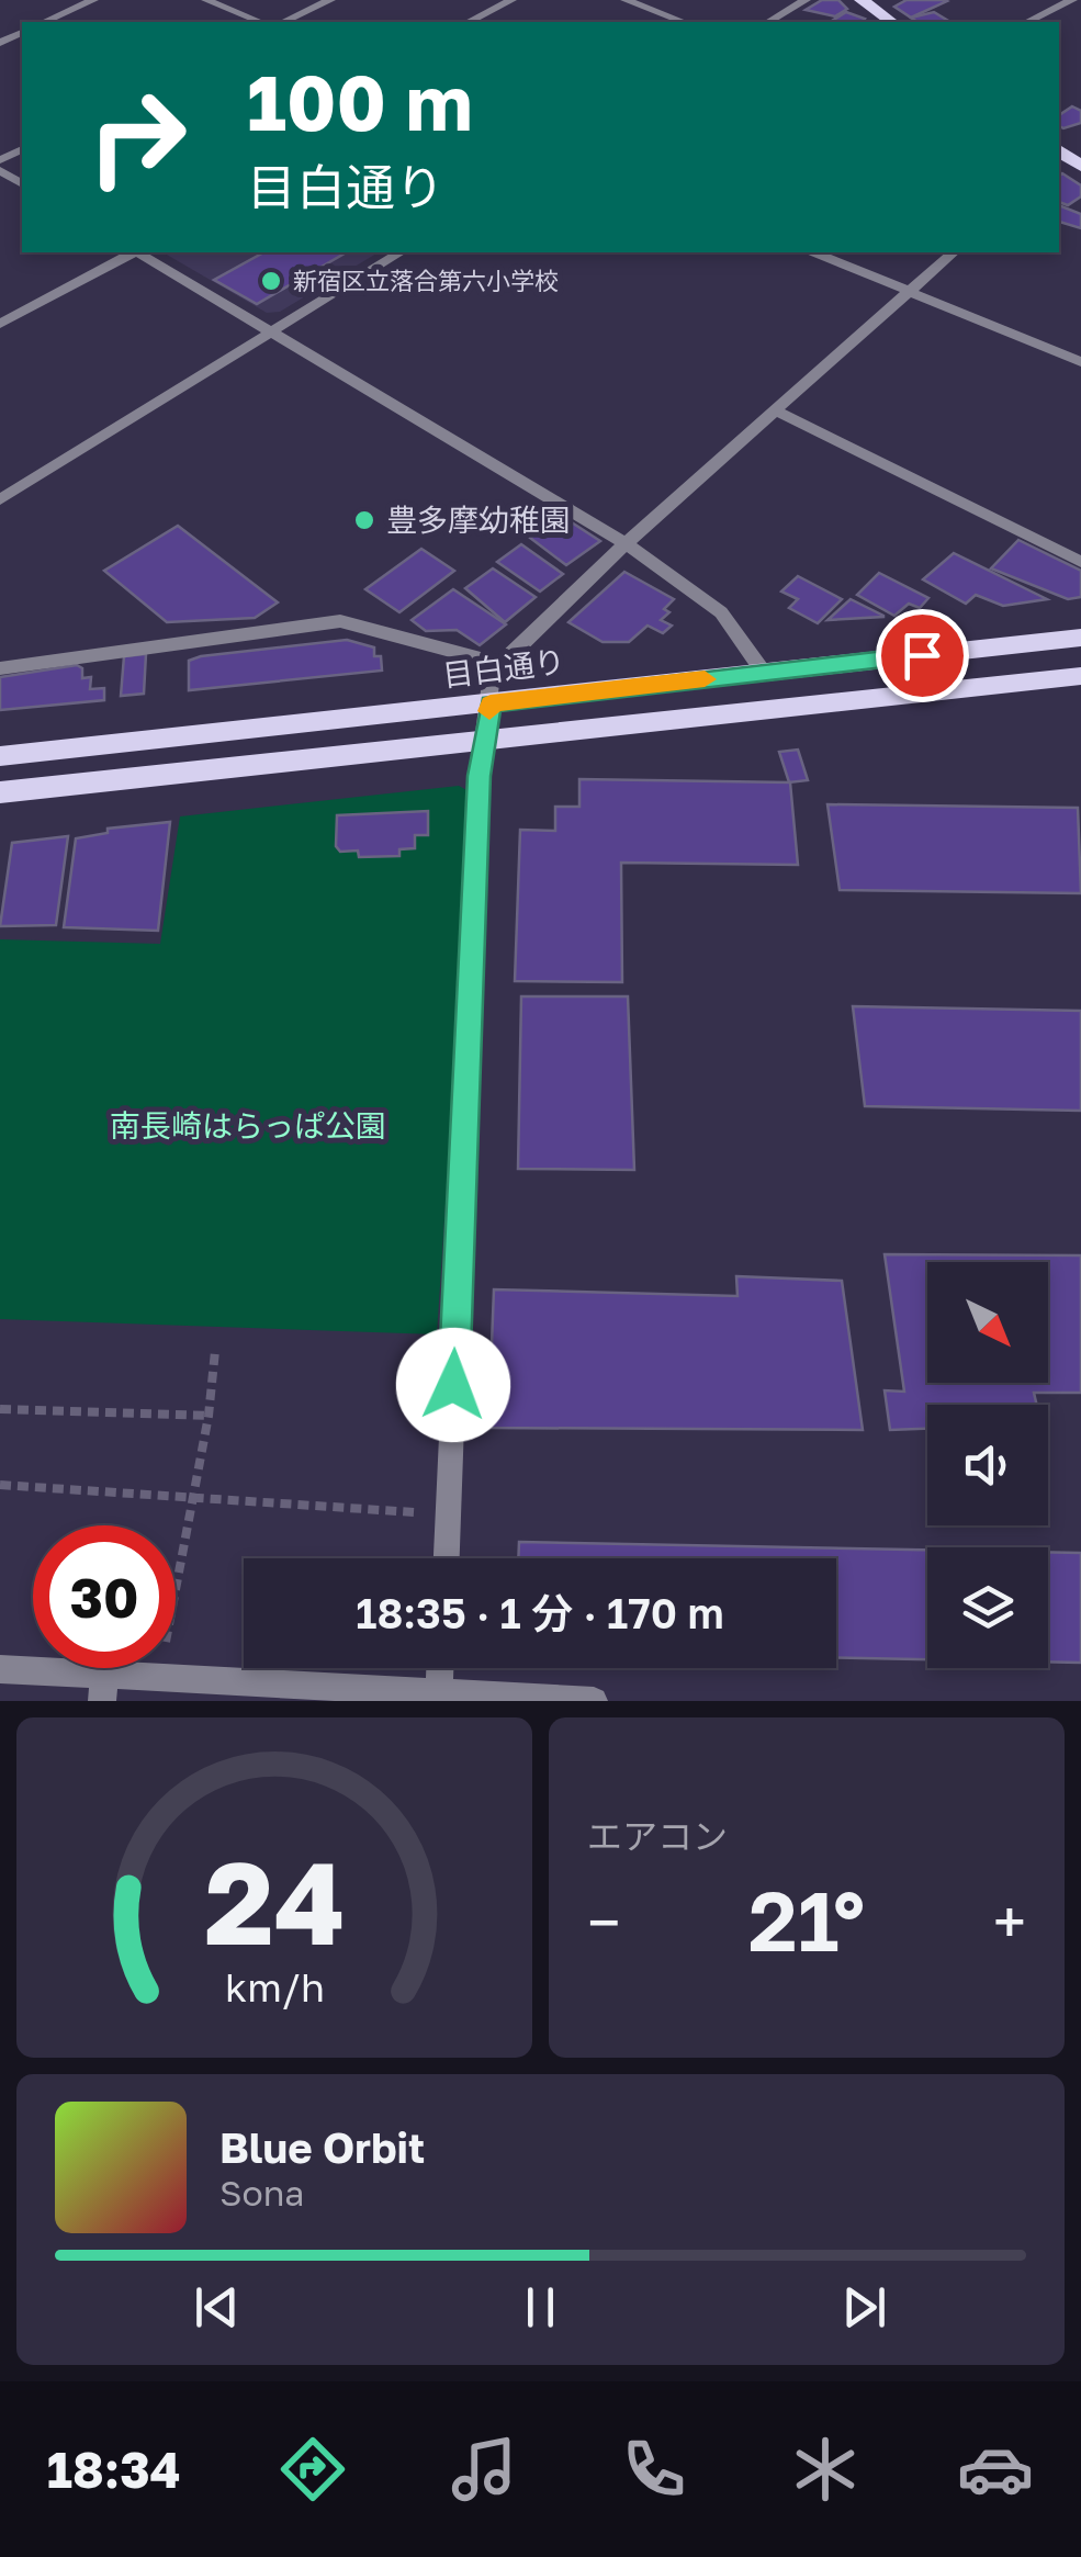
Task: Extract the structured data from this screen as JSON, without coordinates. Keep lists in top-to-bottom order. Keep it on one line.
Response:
{"streets":{"main road":["目白通り"]},"parks":["南長崎はらっぱ公園"],"places":["新宿区立落合第六小学校","豊多摩幼稚園"],"north":"bottom right","page":{"turn":["100 m","目白通り"],"limit":"30","trip":"18:35 · 1 分 · 170 m","tile":"エアコン","heat":["−","21°","+"],"song":["Blue Orbit","Sona"],"tabs":"18:34","gauge":["24","km/h"]}}
